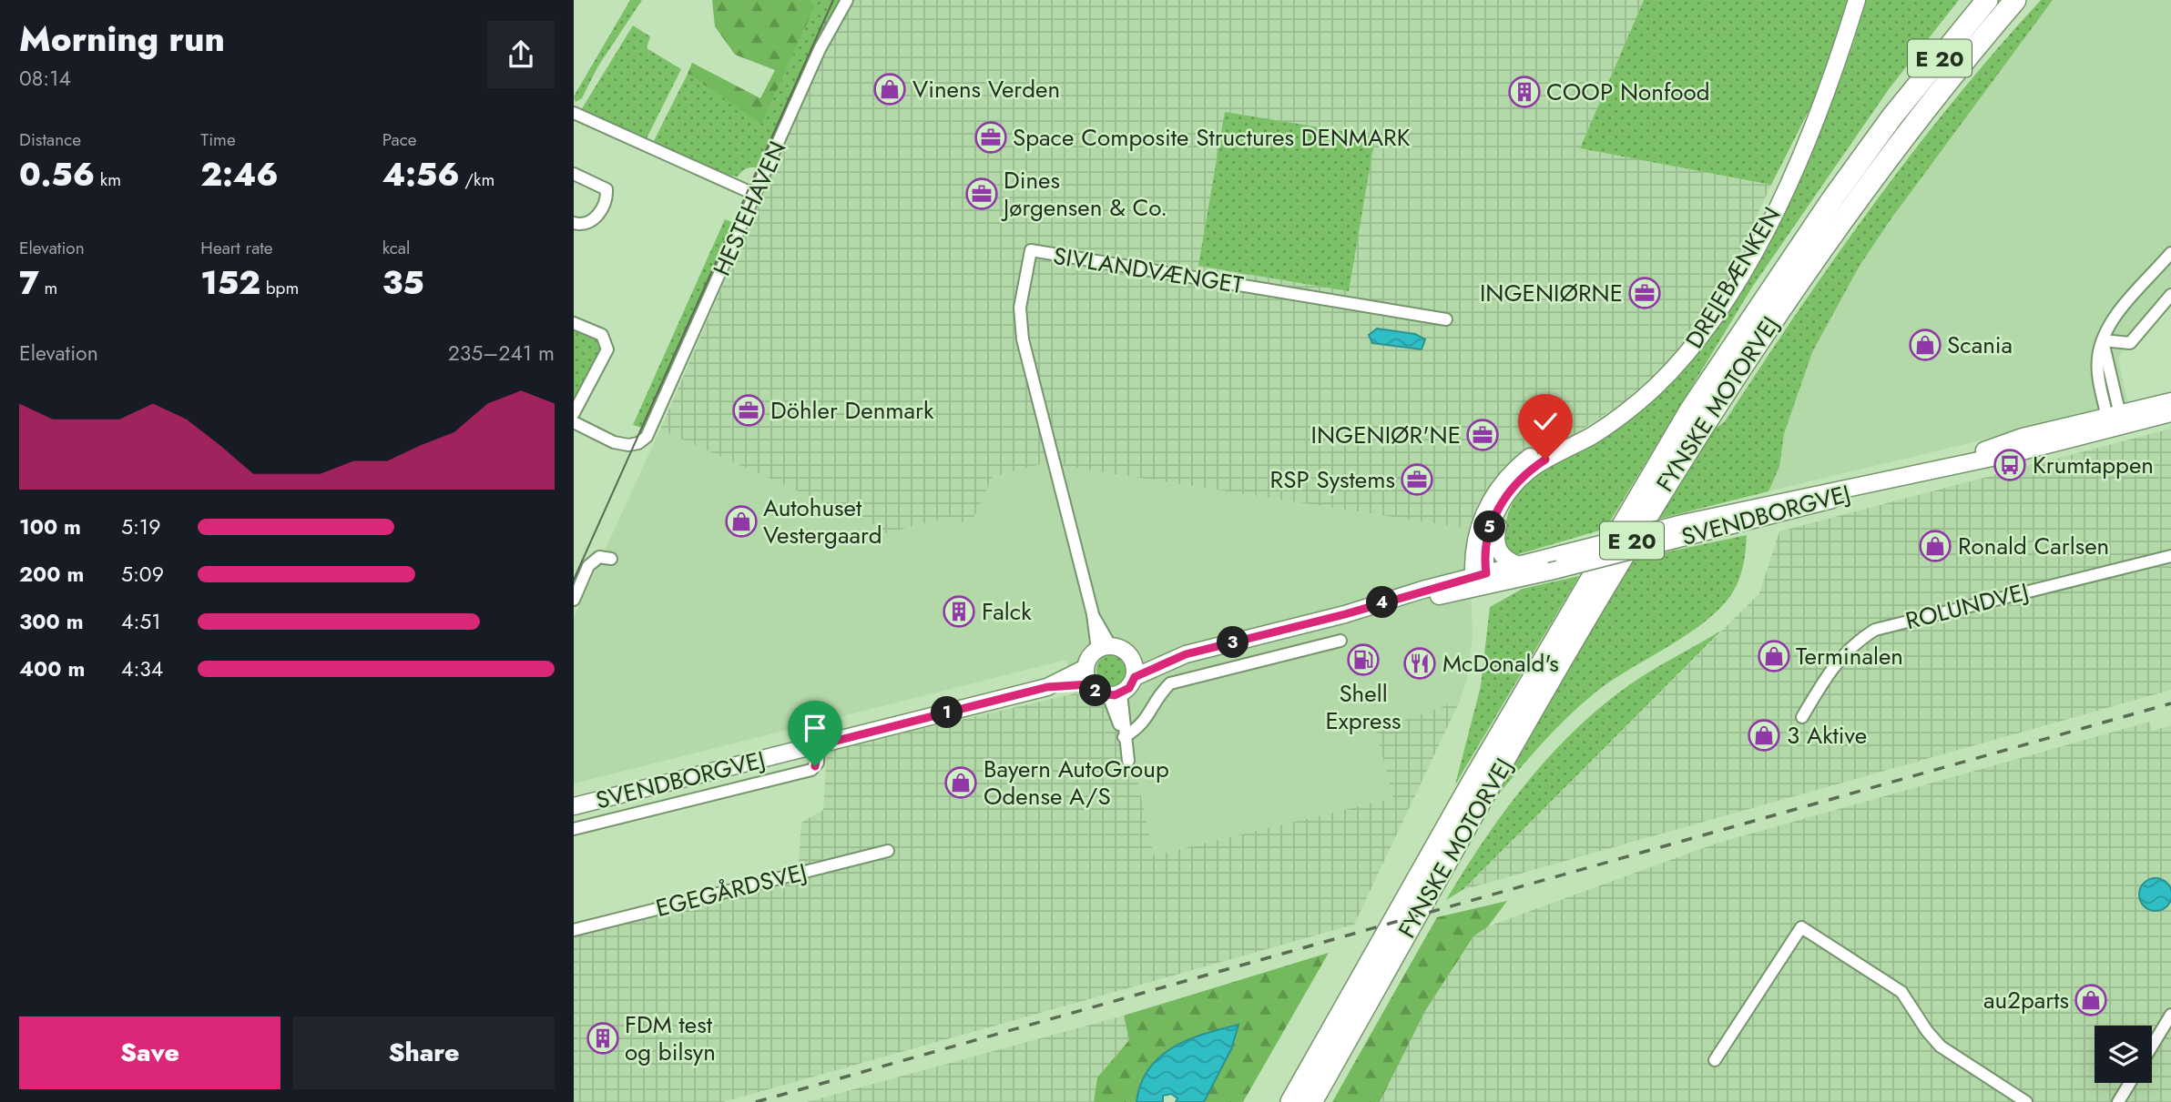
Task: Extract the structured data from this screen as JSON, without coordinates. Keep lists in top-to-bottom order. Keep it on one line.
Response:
{"streets":{"highway":["E 20","FYNSKE MOTORVEJ"],"main road":["DREJEBÆNKEN","SVENDBORGVEJ"],"street":["HESTEHAVEN","SIVLANDVÆNGET","ROLUNDVEJ","EGEGÅRDSVEJ"]},"crossings":[["SIVLANDVÆNGET","SVENDBORGVEJ"],["DREJEBÆNKEN","SVENDBORGVEJ"]],"places":{"shop":["Vinens Verden","Scania","Autohuset Vestergaard","Ronald Carlsen","Terminalen","3 Aktive","Bayern AutoGroup Odense A/S","au2parts"],"building":["COOP Nonfood","Falck","FDM test og bilsyn"],"office":["Space Composite Structures DENMARK","Dines Jørgensen & Co.","INGENIØRNE","Döhler Denmark","INGENIØR'NE","RSP Systems"],"bus stop":["Krumtappen"],"fuel station":["Shell Express"],"restaurant":["McDonald's"]},"page":{"heading":["Morning run","08:14"],"stats":[["Distance","0.56 km"],["Time","2:46"],["Pace","4:56 /km"],["Elevation","7 m"],["Heart rate","152 bpm"],["kcal","35"]],"chart":["Elevation","235–241 m"],"list":[{"name":"100 m","note":"5:19"},{"name":"200 m","note":"5:09"},{"name":"300 m","note":"4:51"},{"name":"400 m","note":"4:34"}],"pins":["5","4","3","2","1"],"buttons":["Save","Share"]}}
